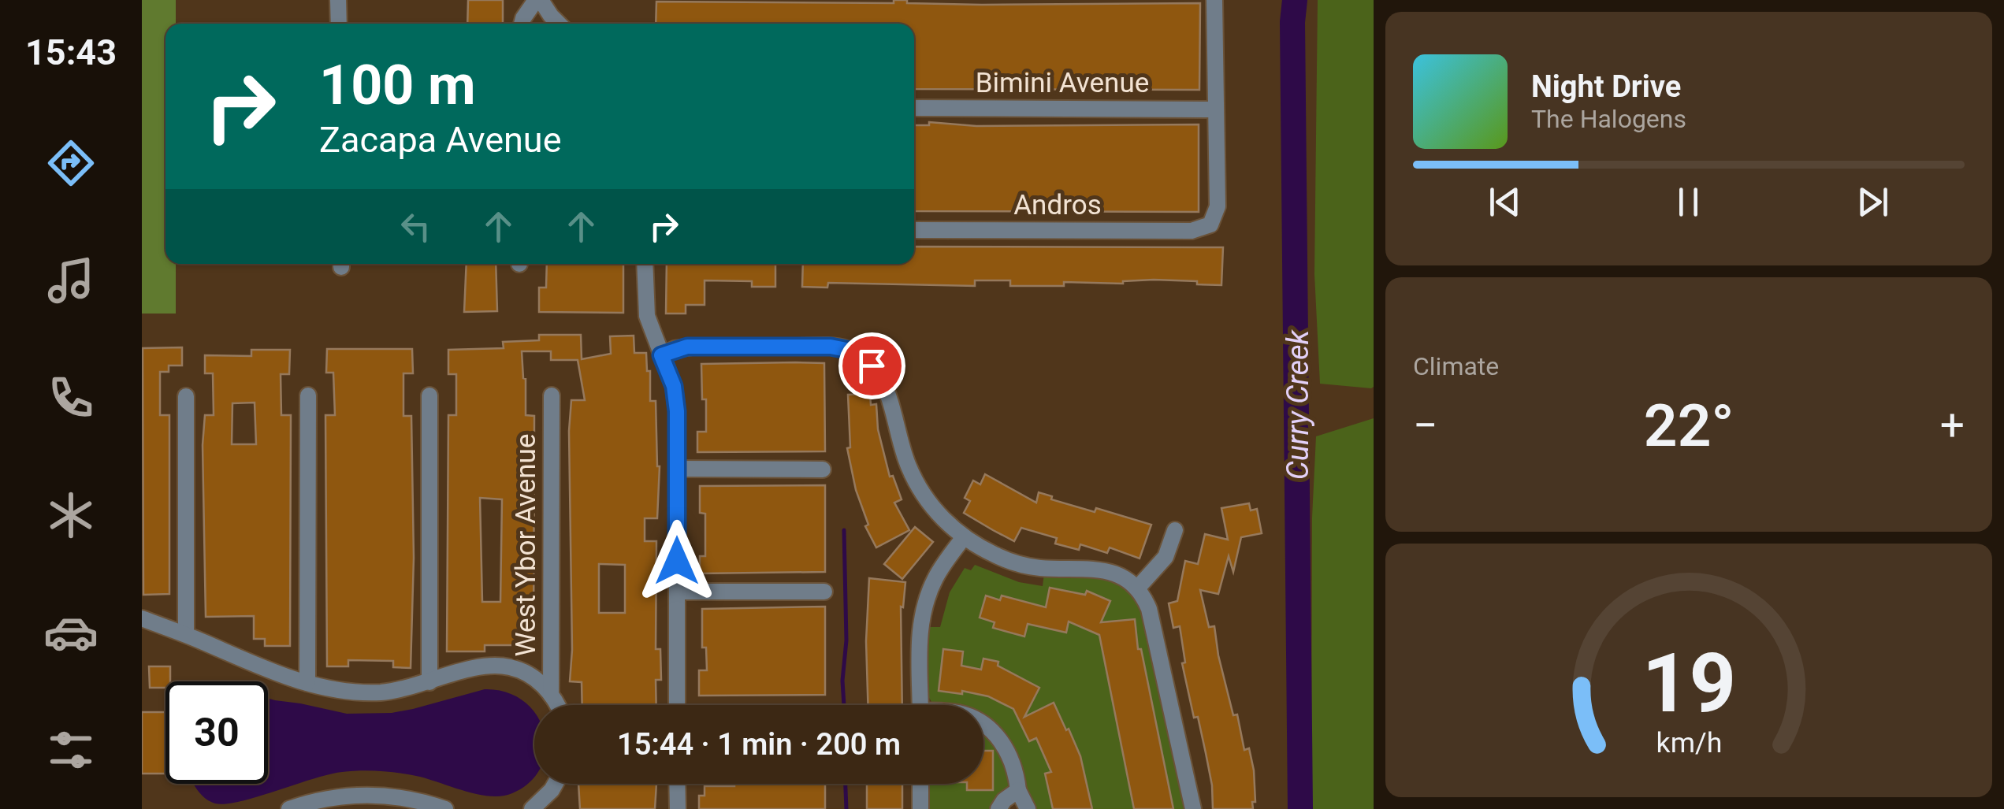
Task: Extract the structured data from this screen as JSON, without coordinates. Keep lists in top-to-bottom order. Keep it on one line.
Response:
{"streets":{"street":["Bimini Avenue","Andros","West Ybor Avenue"]},"crossings":[["Bimini Avenue","Andros"]],"water":["Curry Creek"],"page":{"tabs":"15:43","turn":["100 m","Zacapa Avenue"],"song":["Night Drive","The Halogens"],"tile":"Climate","heat":["−","22°","+"],"limit":"30","trip":"15:44 · 1 min · 200 m","gauge":["19","km/h"]}}
